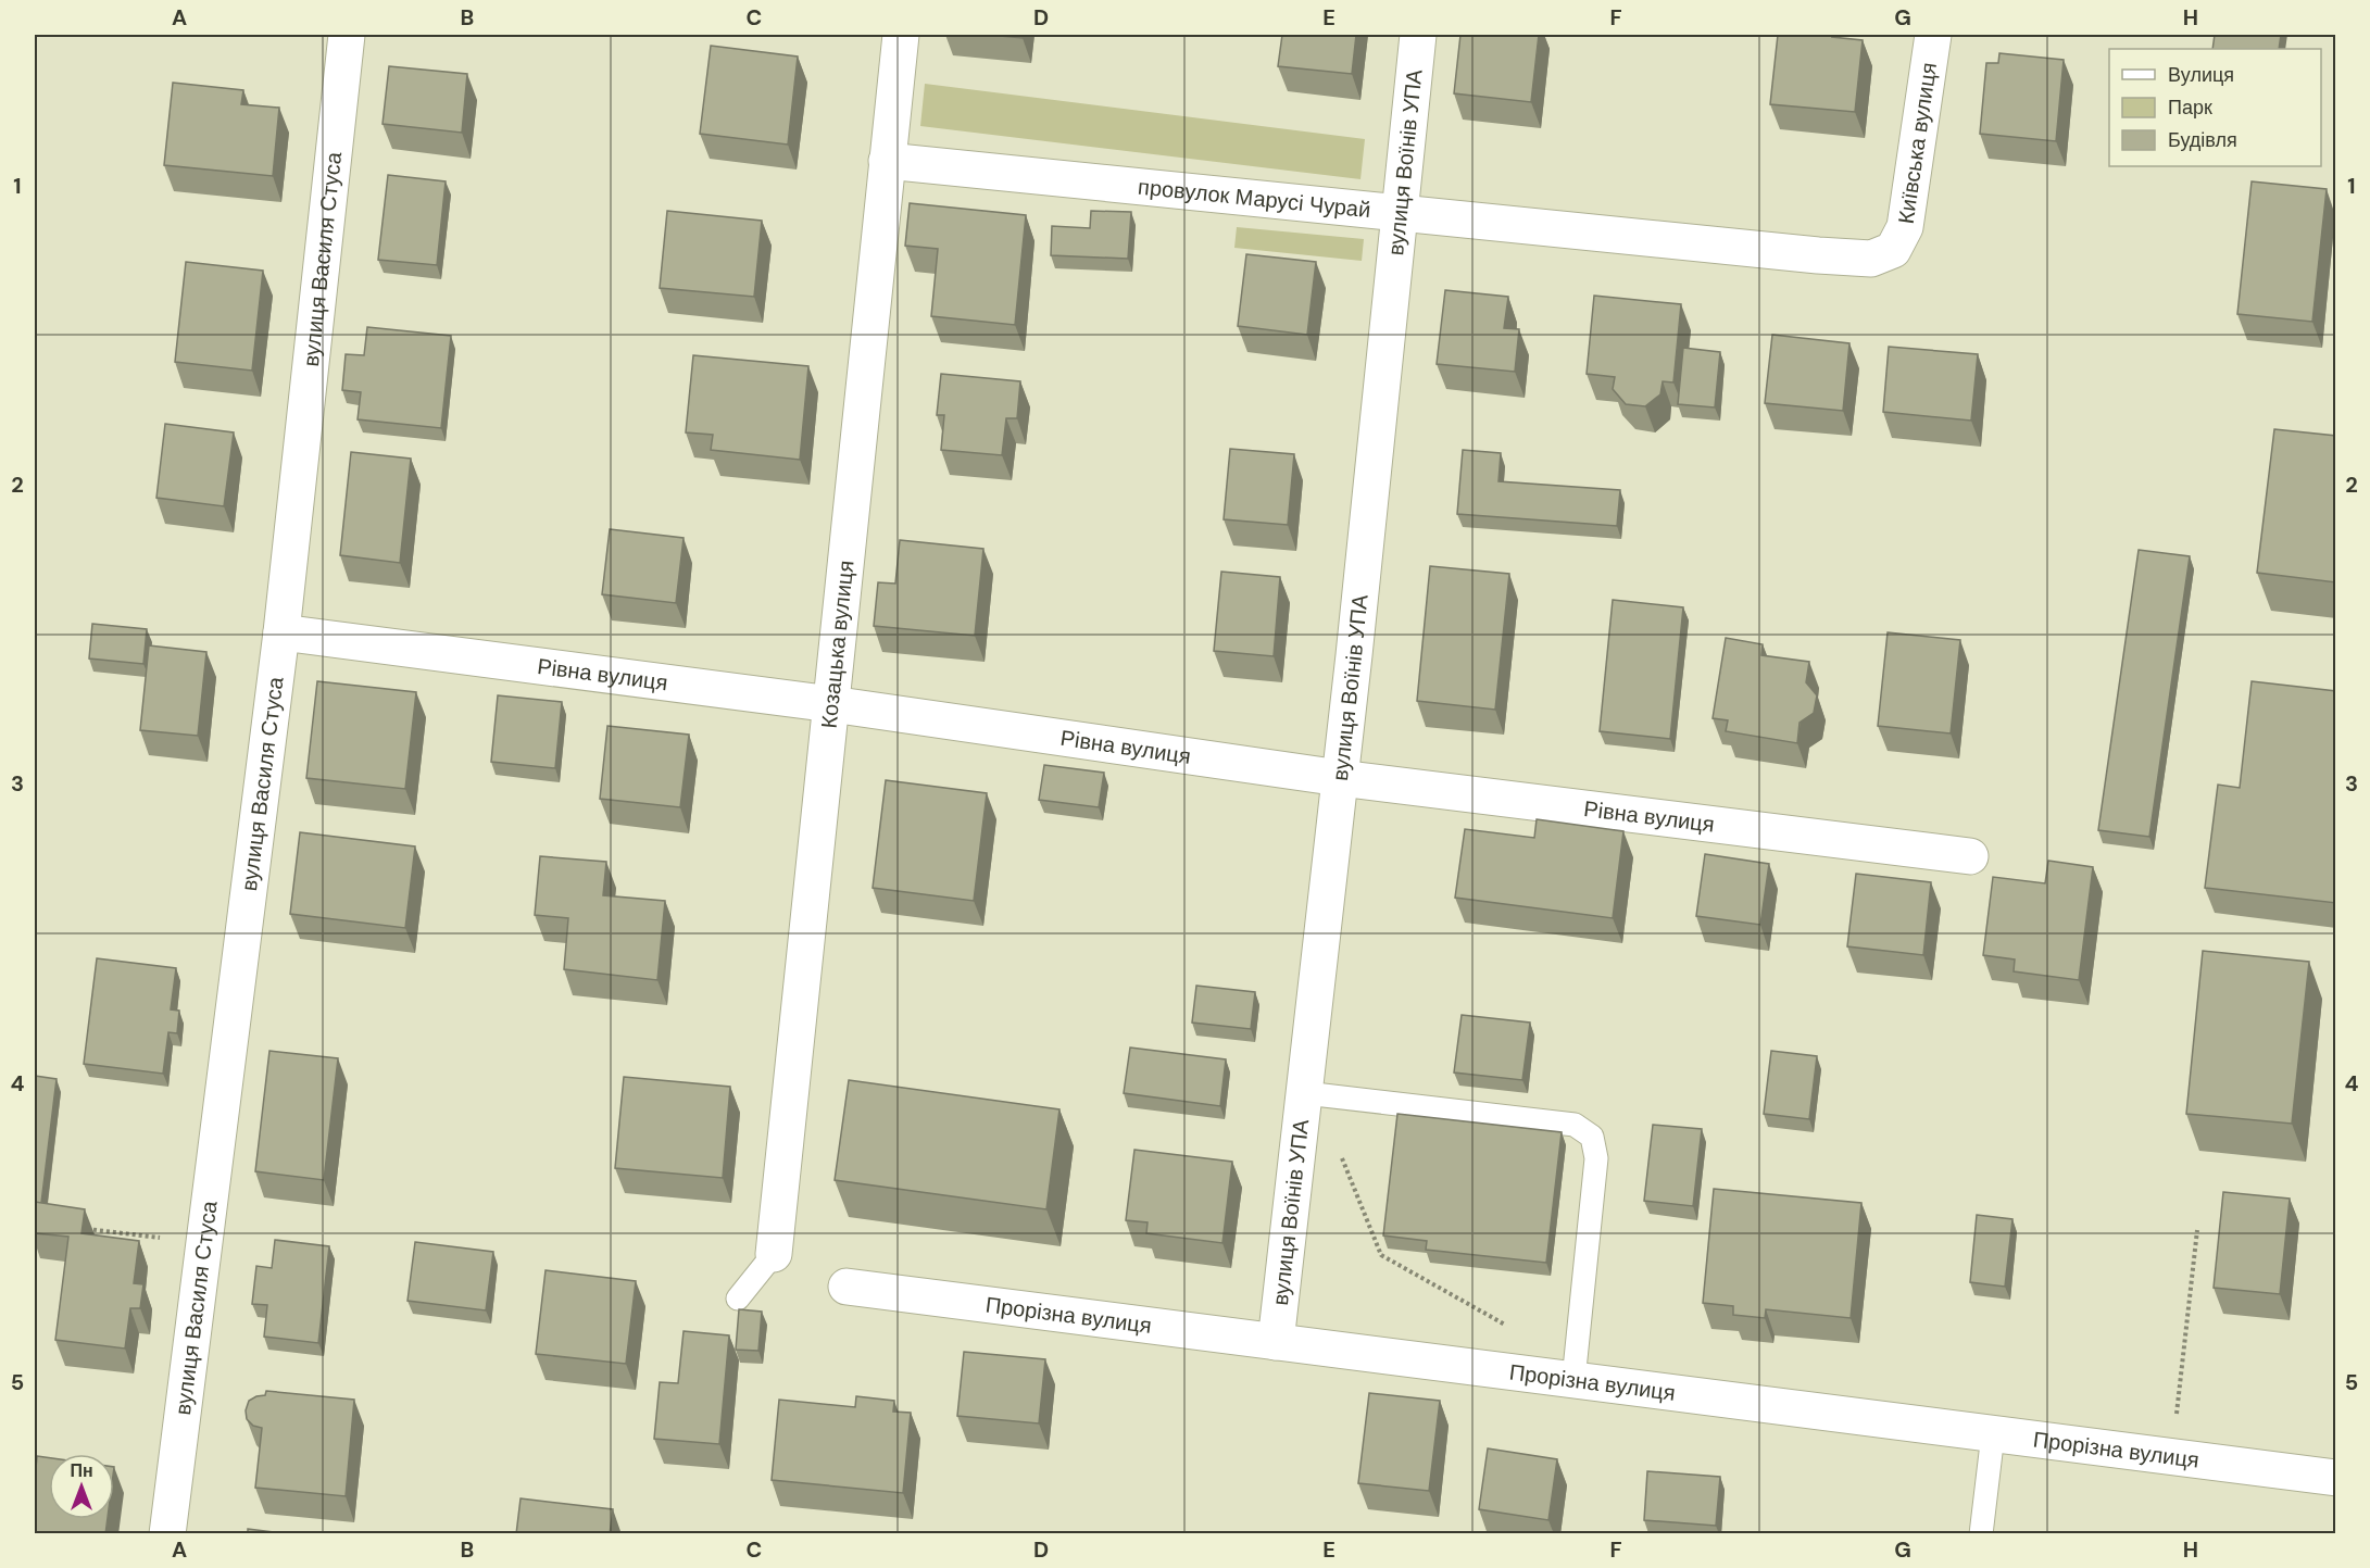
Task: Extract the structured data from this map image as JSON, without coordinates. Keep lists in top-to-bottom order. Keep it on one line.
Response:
{"streets":{"street":["Київська вулиця","вулиця Воїнів УПА","провулок Марусі Чурай","вулиця Василя Стуса","Козацька вулиця","Рівна вулиця","Прорізна вулиця"]},"crossings":[["Київська вулиця","провулок Марусі Чурай"],["вулиця Воїнів УПА","провулок Марусі Чурай"],["вулиця Воїнів УПА","Рівна вулиця"],["вулиця Воїнів УПА","Прорізна вулиця"],["провулок Марусі Чурай","Козацька вулиця"],["вулиця Василя Стуса","Рівна вулиця"],["Козацька вулиця","Рівна вулиця"]],"legend":["Вулиця","Парк","Будівля"],"north":"top","grid":{"columns":["A","B","C","D","E","F","G","H"],"rows":["1","2","3","4","5"]}}
